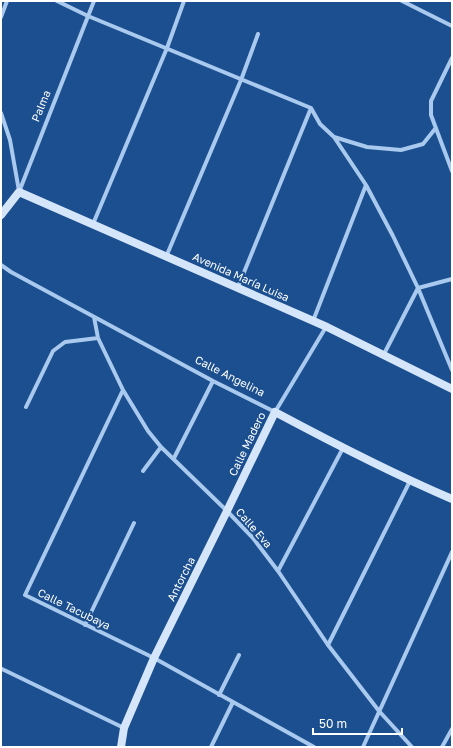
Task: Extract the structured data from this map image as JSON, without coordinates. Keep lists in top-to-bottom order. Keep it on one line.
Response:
{"streets":{"main road":["Palma","Avenida María Luisa","Calle Angelina","Calle Madero","Antorcha"],"street":["Calle Eva","Calle Tacubaya"]},"crossings":[["Palma","Avenida María Luisa"],["Avenida María Luisa","Calle Madero"],["Calle Angelina","Calle Madero"],["Calle Angelina","Calle Eva"],["Calle Madero","Calle Eva"],["Calle Madero","Antorcha"],["Calle Eva","Antorcha"],["Calle Eva","Calle Tacubaya"],["Antorcha","Calle Tacubaya"]],"scale_bar":"50 m"}
